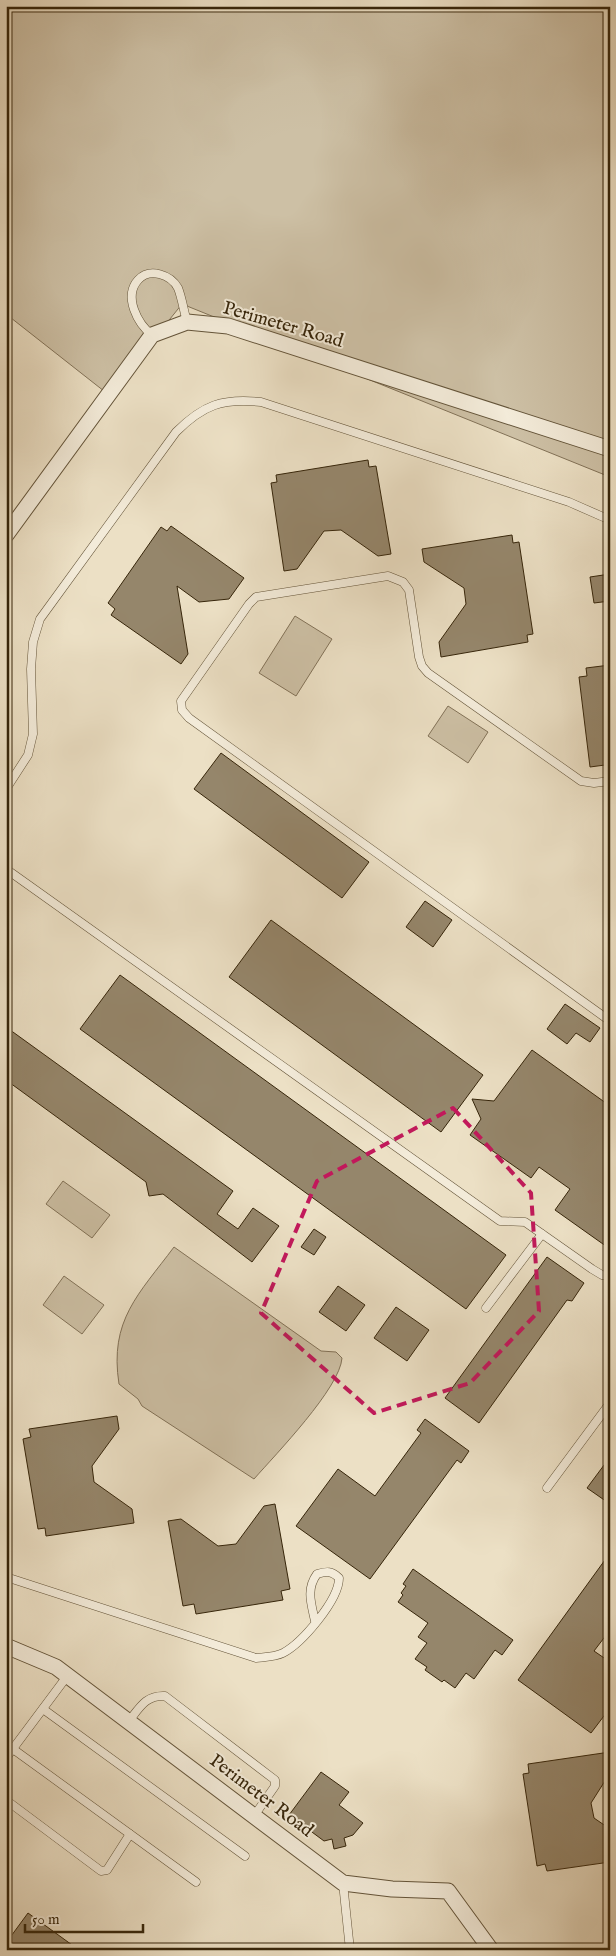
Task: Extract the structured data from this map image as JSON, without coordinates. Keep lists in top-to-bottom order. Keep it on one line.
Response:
{"streets":{"street":["Perimeter Road"]},"scale_bar":"50 m"}
